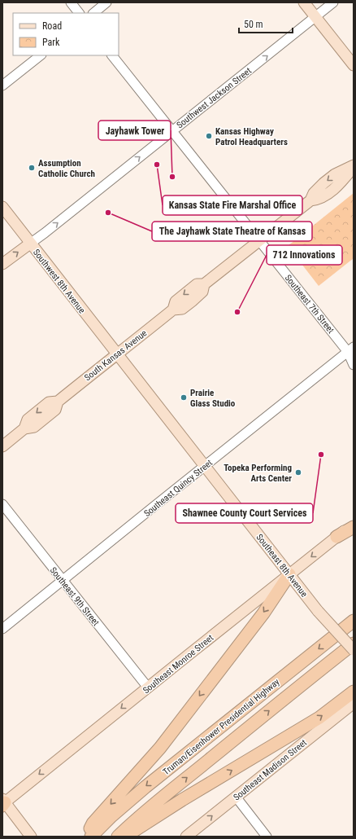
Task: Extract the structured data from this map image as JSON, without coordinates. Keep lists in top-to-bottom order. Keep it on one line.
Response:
{"streets":{"highway":["Truman/Eisenhower Presidential Highway"],"main road":["Southwest Jackson Street","Southwest 8th Avenue","South Kansas Avenue","Southeast 8th Avenue","Southeast Monroe Street","Southeast Madison Street"],"street":["Southeast 7th Street","Southeast Quincy Street","Southeast 9th Street"]},"crossings":[["Southwest Jackson Street","Southwest 8th Avenue"],["Southwest Jackson Street","Southeast 7th Street"],["Southwest 8th Avenue","South Kansas Avenue"],["Southwest 8th Avenue","Southeast 8th Avenue"],["Southeast 7th Street","South Kansas Avenue"],["Southeast 7th Street","Southeast Quincy Street"],["South Kansas Avenue","Southeast 8th Avenue"],["Southeast Quincy Street","Southeast 8th Avenue"],["Southeast Quincy Street","Southeast 9th Street"],["Southeast 8th Avenue","Southeast Monroe Street"],["Southeast 9th Street","Southeast Monroe Street"]],"one_way":["Southwest Jackson Street","Southeast Monroe Street"],"places":["Kansas Highway Patrol Headquarters","Kansas State Fire Marshal Office","Assumption Catholic Church","Jayhawk Tower","The Jayhawk State Theatre of Kansas","712 Innovations","Prairie Glass Studio","Shawnee County Court Services","Topeka Performing Arts Center"],"legend":["Road","Park"],"scale_bar":"50 m"}
